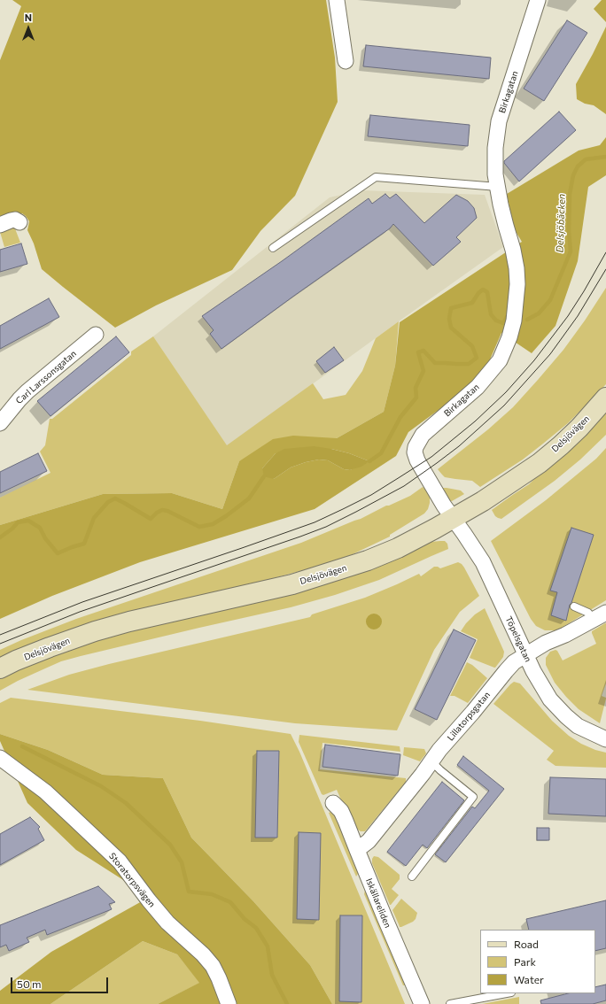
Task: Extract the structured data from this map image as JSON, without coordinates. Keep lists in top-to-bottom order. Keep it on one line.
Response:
{"streets":{"street":["Birkagatan","Carl Larssonsgatan","Delsjövägen","Töpelsgatan","Lillatorpsgatan","Storatorpsvägen","Iskällareliden"]},"crossings":[["Birkagatan","Delsjövägen"],["Birkagatan","Töpelsgatan"],["Delsjövägen","Töpelsgatan"],["Töpelsgatan","Lillatorpsgatan"],["Lillatorpsgatan","Iskällareliden"]],"water":["Delsjöbäcken"],"legend":["Road","Park","Water"],"scale_bar":"50 m","north":"top"}
